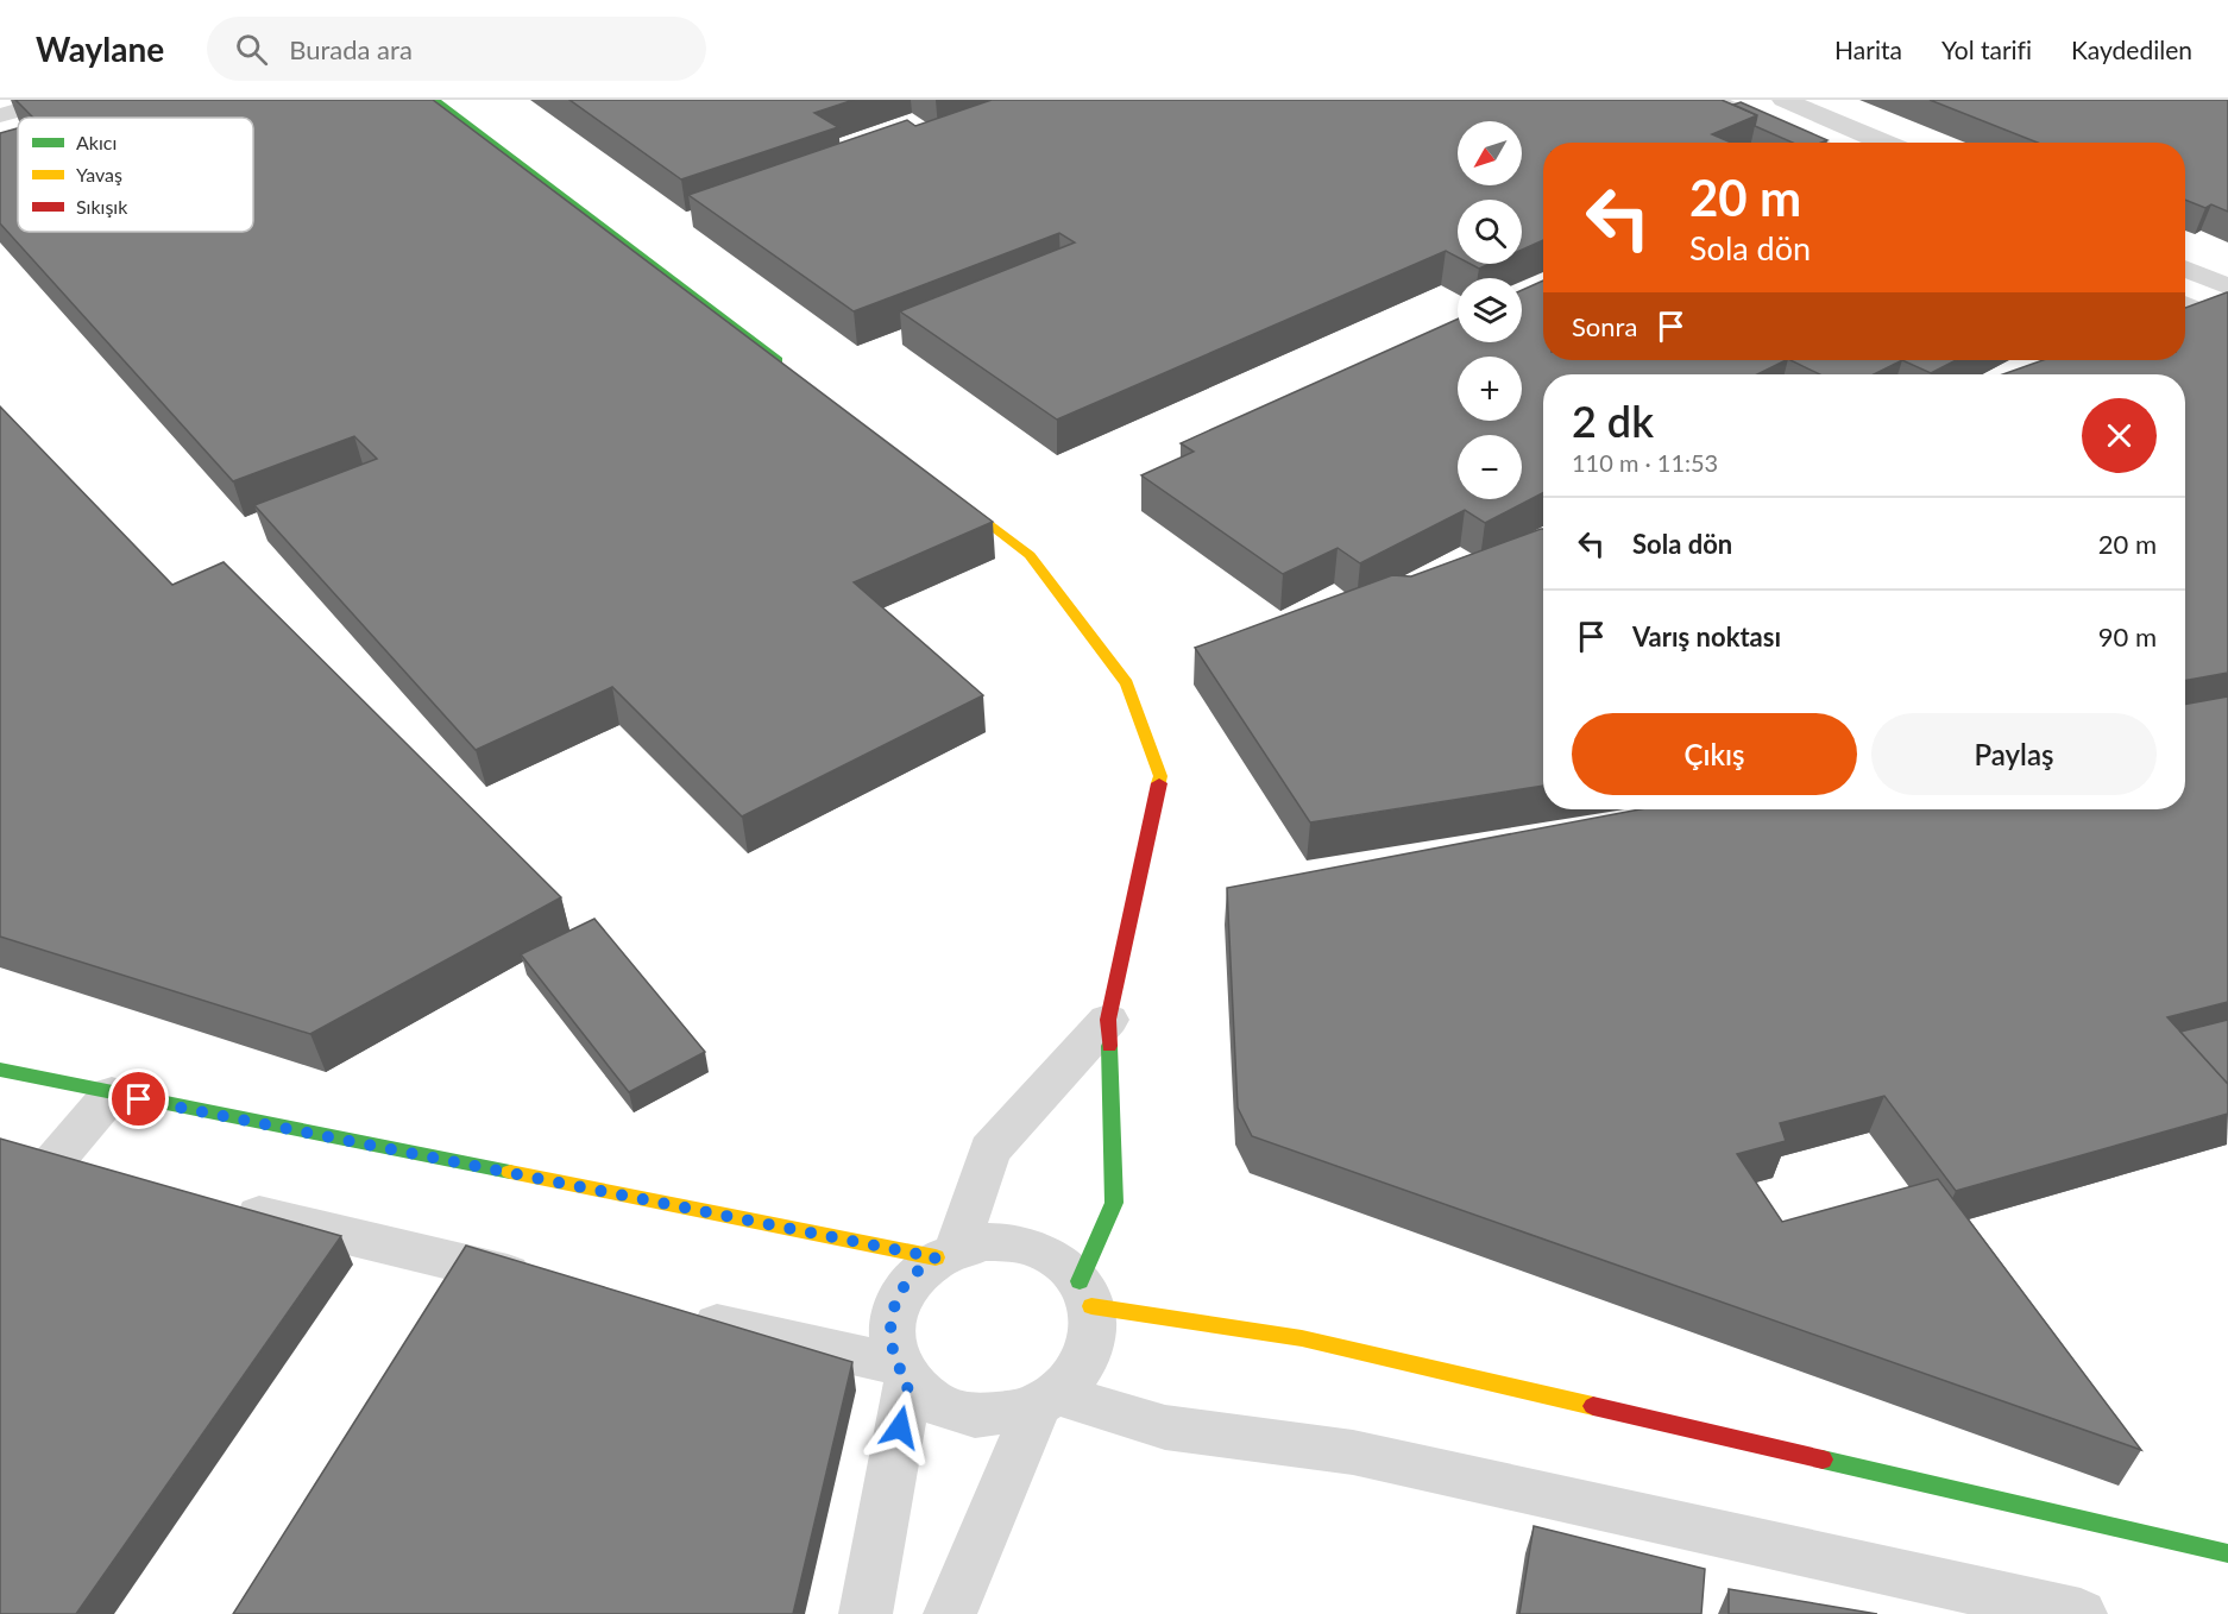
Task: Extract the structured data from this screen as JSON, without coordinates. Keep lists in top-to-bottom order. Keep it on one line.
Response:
{"legend":["Akıcı","Yavaş","Sıkışık"],"north":"bottom left","page":{"header":"Waylane","search":"Burada ara","nav":["Harita","Yol tarifi","Kaydedilen"],"map_buttons":["+","−"],"turn":["20 m","Sola dön"],"then":"Sonra","heading":["2 dk","110 m · 11:53"],"list":[{"name":"Sola dön","value":"20 m"},{"name":"Varış noktası","value":"90 m"}],"buttons":["Çıkış","Paylaş"]}}
